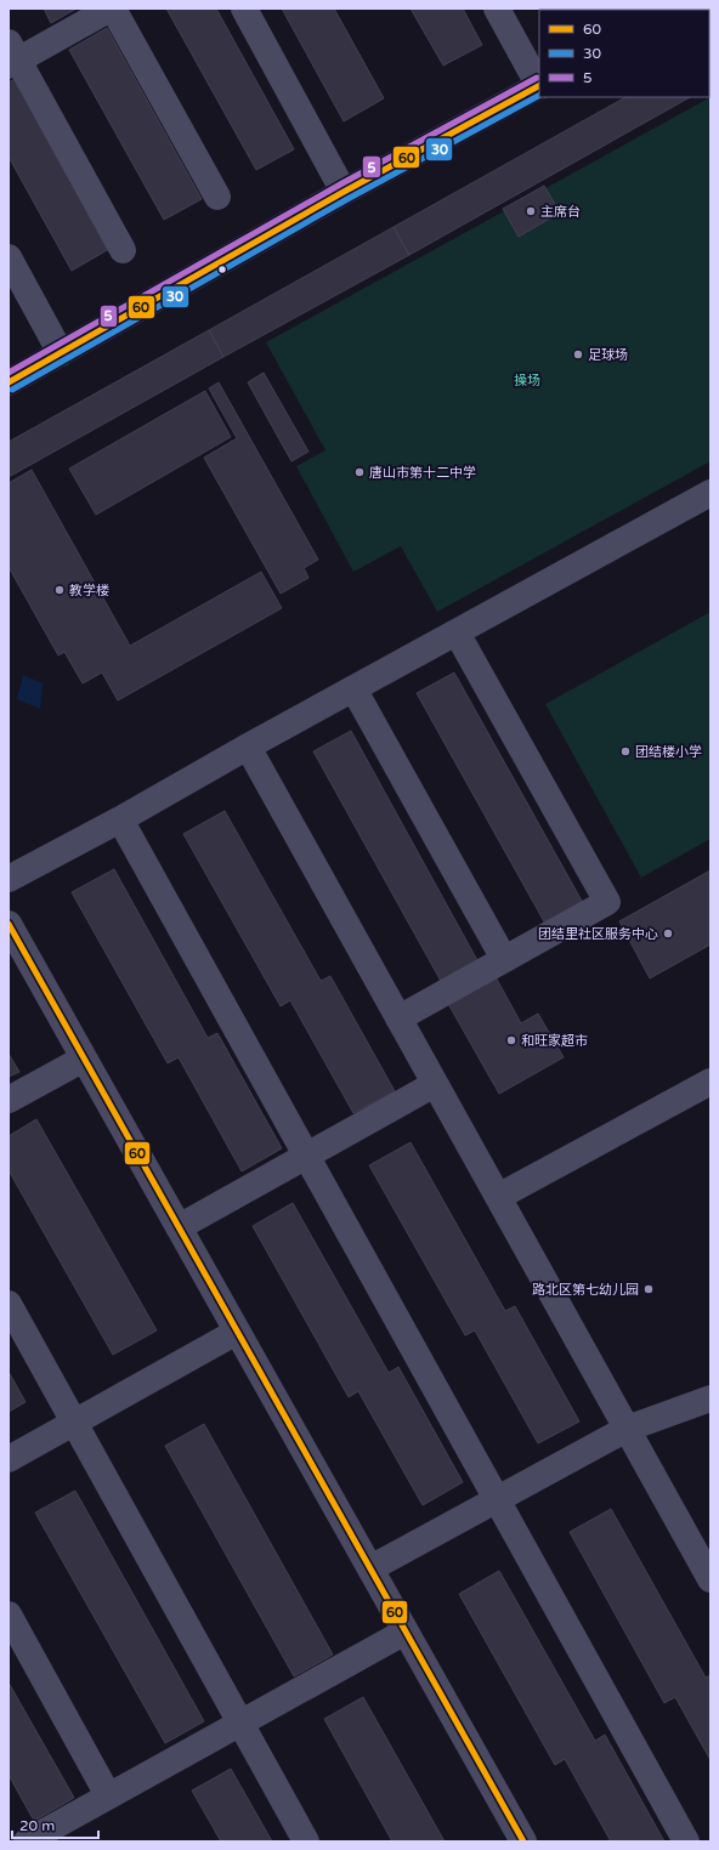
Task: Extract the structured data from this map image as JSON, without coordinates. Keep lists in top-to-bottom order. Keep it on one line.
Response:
{"parks":["操场"],"places":["主席台","足球场","唐山市第十二中学","教学楼","团结楼小学","团结里社区服务中心","和旺家超市","路北区第七幼儿园"],"lines":["transit line 5","transit line 60","transit line 30"],"legend":["60","30","5"],"scale_bar":"20 m"}
